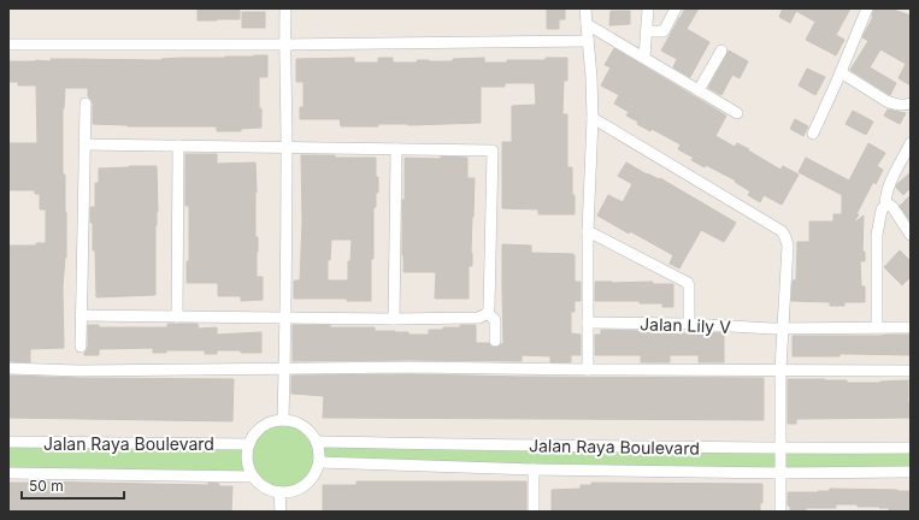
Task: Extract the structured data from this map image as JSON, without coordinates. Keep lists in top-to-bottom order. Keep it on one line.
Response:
{"streets":{"street":["Jalan Lily V","Jalan Raya Boulevard"]},"scale_bar":"50 m"}
